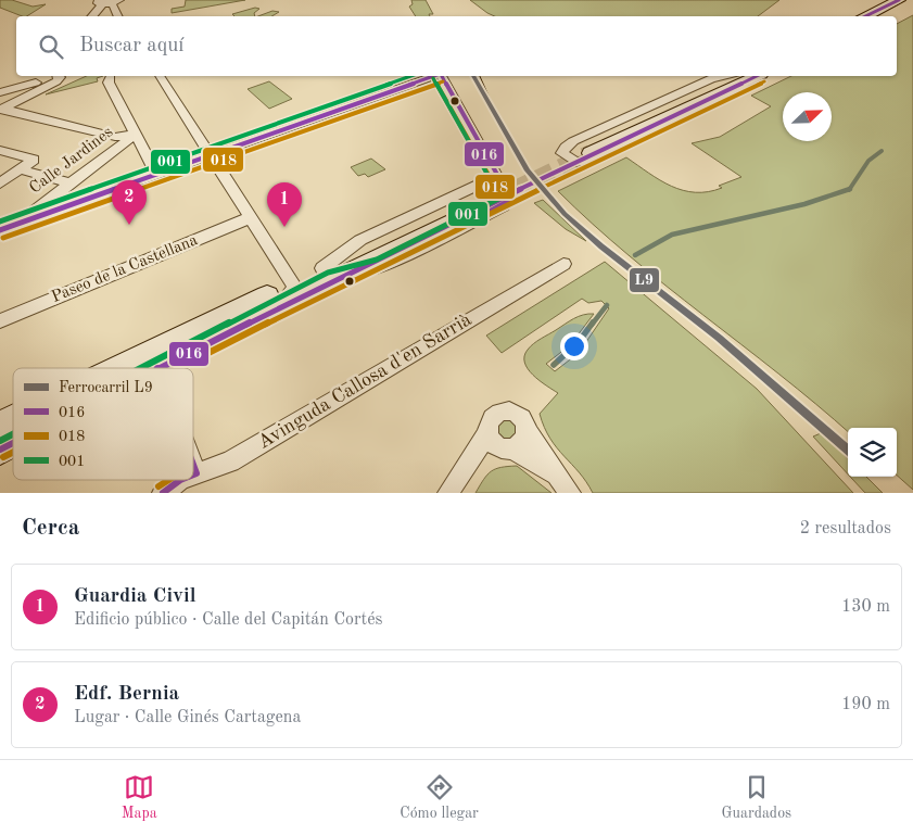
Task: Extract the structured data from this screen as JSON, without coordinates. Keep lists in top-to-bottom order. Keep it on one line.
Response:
{"streets":{"street":["Calle Jardines","Paseo de la Castellana","Avinguda Callosa d'en Sarrià"]},"lines":["transit line 016","rail line L9","transit line 001","transit line 018"],"legend":["Ferrocarril L9","016","018","001"],"north":"top right","page":{"search":"Buscar aquí","pins":["2","1"],"heading":["Cerca","2 resultados"],"list":[{"mark":"1","name":"Guardia Civil","note":"Edificio público · Calle del Capitán Cortés","value":"130 m"},{"mark":"2","name":"Edf. Bernia","note":"Lugar · Calle Ginés Cartagena","value":"190 m"}],"nav":["Mapa","Cómo llegar","Guardados"]}}
